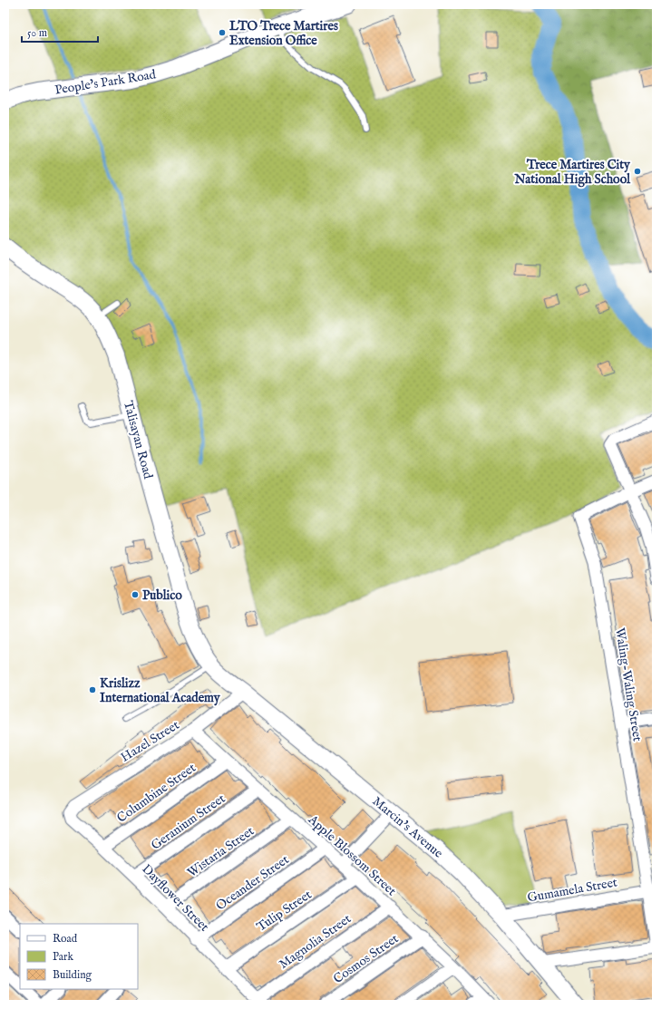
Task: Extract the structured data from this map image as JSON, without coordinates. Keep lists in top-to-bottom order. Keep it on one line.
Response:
{"streets":{"main road":["People's Park Road","Talisayan Road","Marcin's Avenue"],"street":["Waling-Waling Street","Hazel Street","Columbine Street","Geranium Street","Wistaria Street","Apple Blossom Street","Oceander Street","Gumamela Street","Dayflower Street","Tulip Street","Magnolia Street","Cosmos Street"]},"crossings":[["Talisayan Road","Marcin's Avenue"],["Waling-Waling Street","Gumamela Street"],["Hazel Street","Marcin's Avenue"],["Hazel Street","Apple Blossom Street"],["Hazel Street","Dayflower Street"],["Columbine Street","Apple Blossom Street"],["Columbine Street","Dayflower Street"],["Geranium Street","Apple Blossom Street"],["Geranium Street","Dayflower Street"],["Marcin's Avenue","Gumamela Street"],["Wistaria Street","Apple Blossom Street"],["Wistaria Street","Dayflower Street"],["Apple Blossom Street","Oceander Street"],["Apple Blossom Street","Tulip Street"],["Apple Blossom Street","Magnolia Street"],["Apple Blossom Street","Cosmos Street"],["Oceander Street","Dayflower Street"],["Dayflower Street","Tulip Street"],["Dayflower Street","Magnolia Street"]],"places":["LTO Trece Martires Extension Office","Trece Martires City National High School","Publico","Krislizz International Academy"],"legend":["Road","Park","Building"],"scale_bar":"50 m"}
